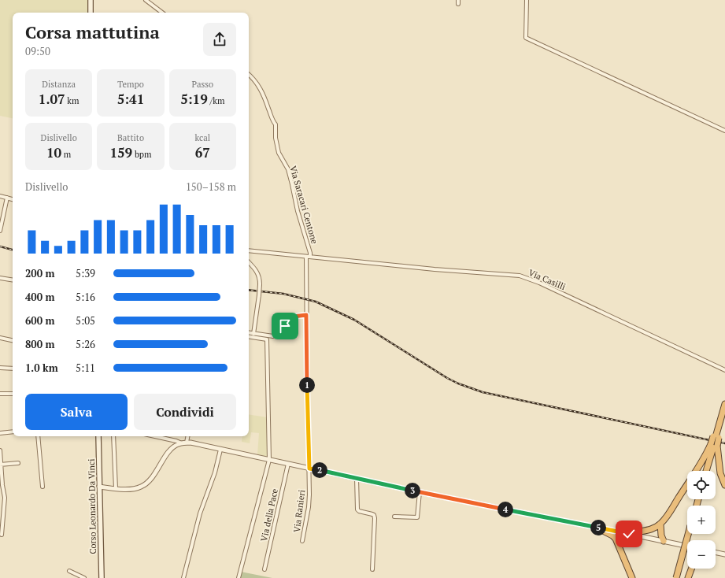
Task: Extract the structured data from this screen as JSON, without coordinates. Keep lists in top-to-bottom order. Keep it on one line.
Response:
{"streets":{"main road":["Corso Leonardo Da Vinci"],"street":["Via Saracari Centone","Via Casilli","Via Ranieri","Via della Pace"]},"crossings":[["Via Saracari Centone","Via Casilli"],["Via Casilli","Via Ranieri"]],"page":{"heading":["Corsa mattutina","09:50"],"stats":[["Distanza","1.07 km"],["Tempo","5:41"],["Passo","5:19 /km"],["Dislivello","10 m"],["Battito","159 bpm"],["kcal","67"]],"chart":["Dislivello","150–158 m"],"list":[{"name":"200 m","note":"5:39"},{"name":"400 m","note":"5:16"},{"name":"600 m","note":"5:05"},{"name":"800 m","note":"5:26"},{"name":"1.0 km","note":"5:11"}],"pins":["1","2","3","4","5"],"buttons":["Salva","Condividi"],"map_buttons":["+","−"]}}
